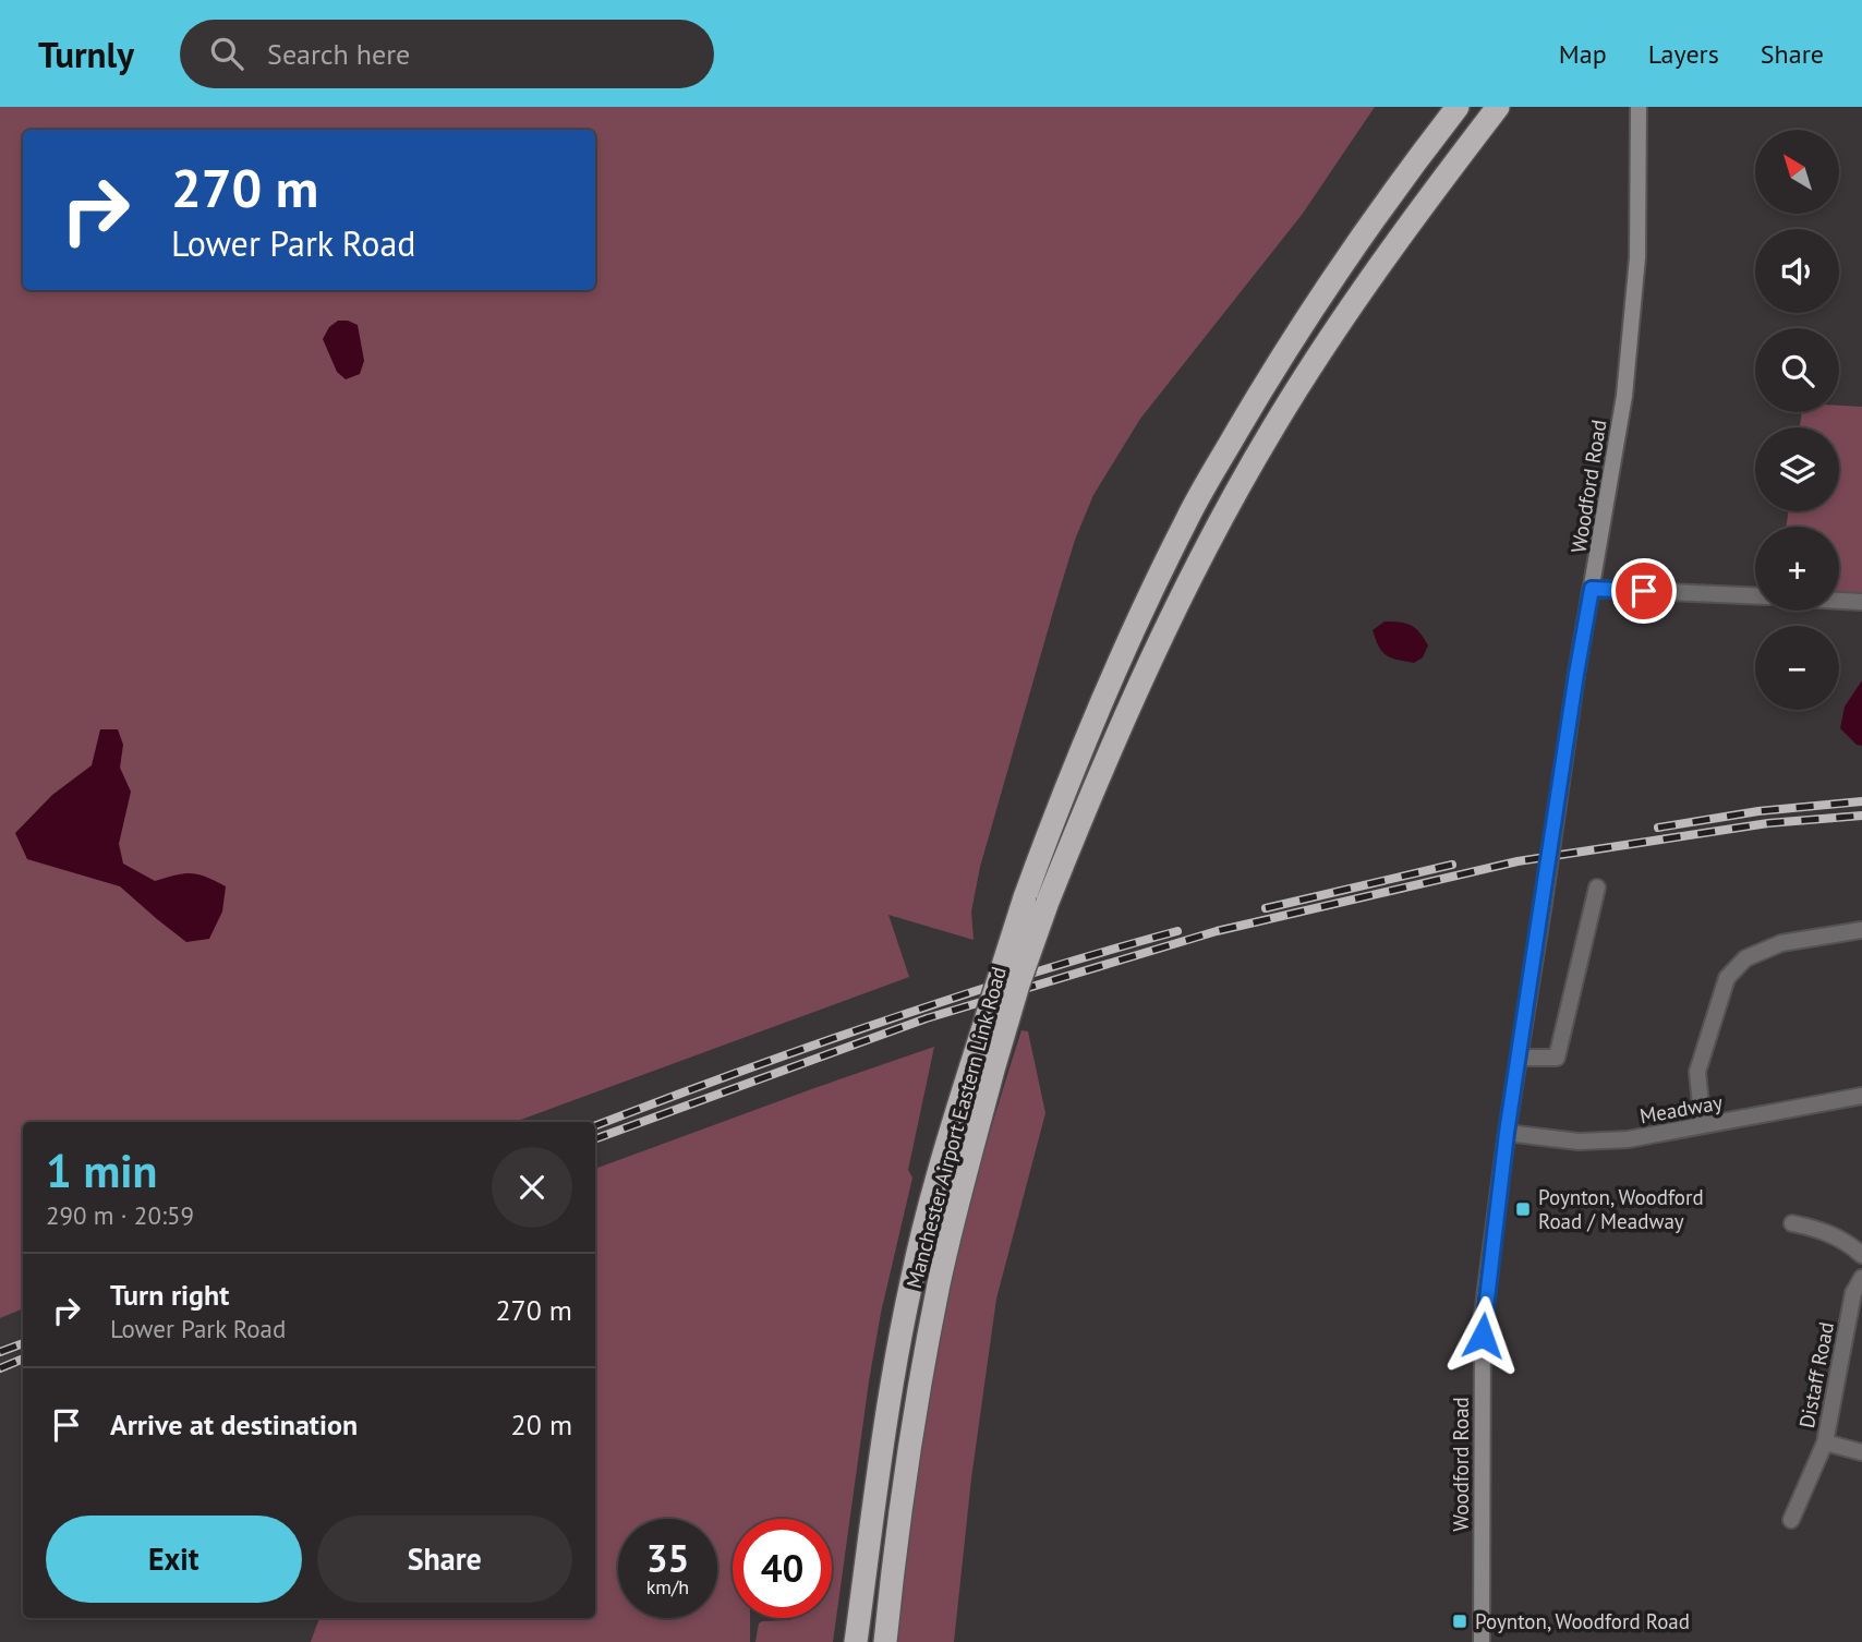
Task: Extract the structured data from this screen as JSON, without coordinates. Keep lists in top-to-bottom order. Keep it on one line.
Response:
{"streets":{"highway":["Manchester Airport Eastern Link Road"],"street":["Woodford Road","Meadway","Distaff Road"]},"crossings":[["Woodford Road","Meadway"]],"places":{"transit":["Poynton, Woodford Road / Meadway","Poynton, Woodford Road"]},"north":"top left","page":{"header":"Turnly","search":"Search here","nav":["Map","Layers","Share"],"map_buttons":["+","−"],"turn":["270 m","Lower Park Road"],"heading":["1 min","290 m · 20:59"],"list":[{"name":"Turn right","note":"Lower Park Road","value":"270 m"},{"name":"Arrive at destination","value":"20 m"}],"buttons":["Exit","Share"],"speed":"35 km/h","limit":"40"}}
